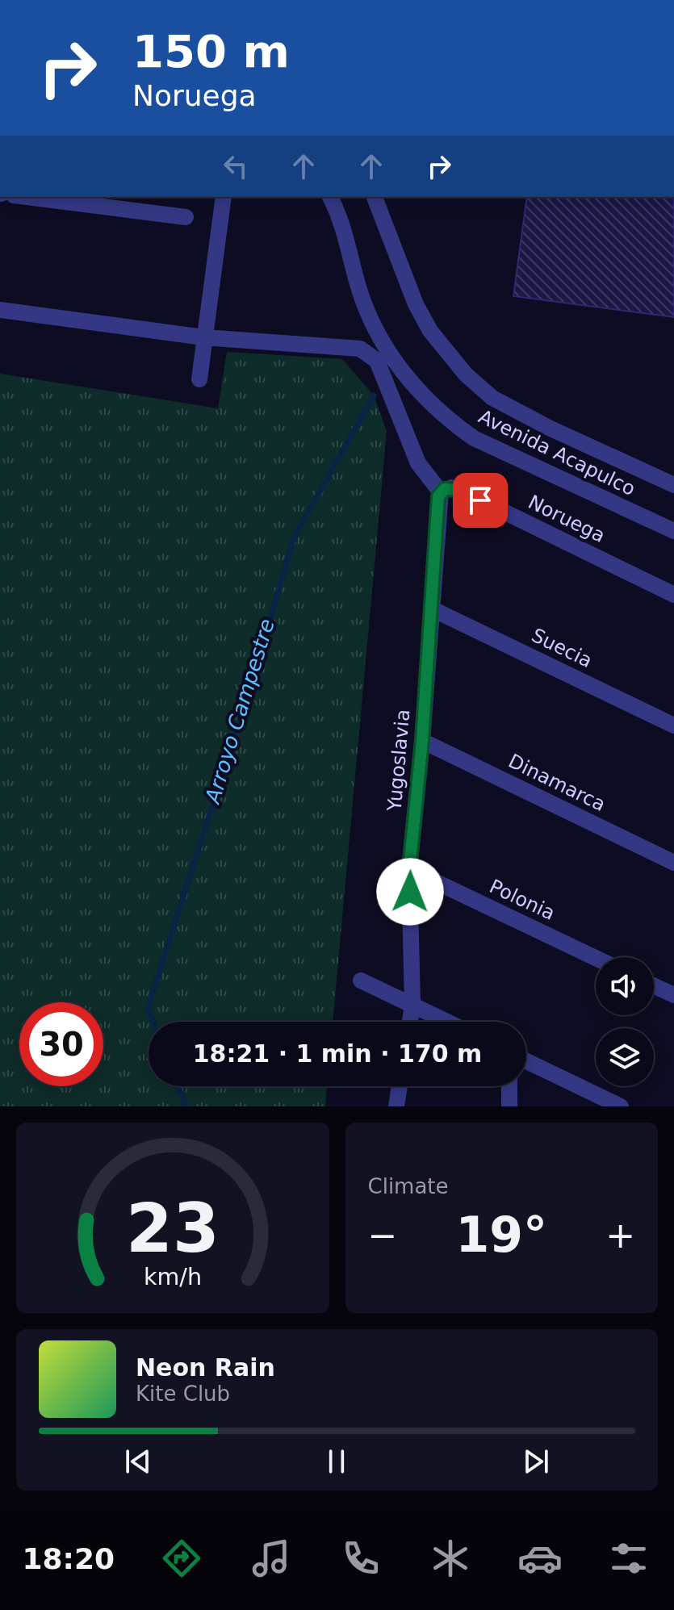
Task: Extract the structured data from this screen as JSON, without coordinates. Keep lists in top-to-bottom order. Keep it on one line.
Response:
{"streets":{"street":["Avenida Acapulco","Noruega","Suecia","Yugoslavia","Dinamarca","Polonia"]},"crossings":[["Noruega","Yugoslavia"],["Suecia","Yugoslavia"],["Yugoslavia","Dinamarca"],["Yugoslavia","Polonia"]],"water":["Arroyo Campestre"],"page":{"turn":["150 m","Noruega"],"limit":"30","trip":"18:21 · 1 min · 170 m","tile":"Climate","heat":["−","19°","+"],"song":["Neon Rain","Kite Club"],"tabs":"18:20","gauge":["23","km/h"]}}
